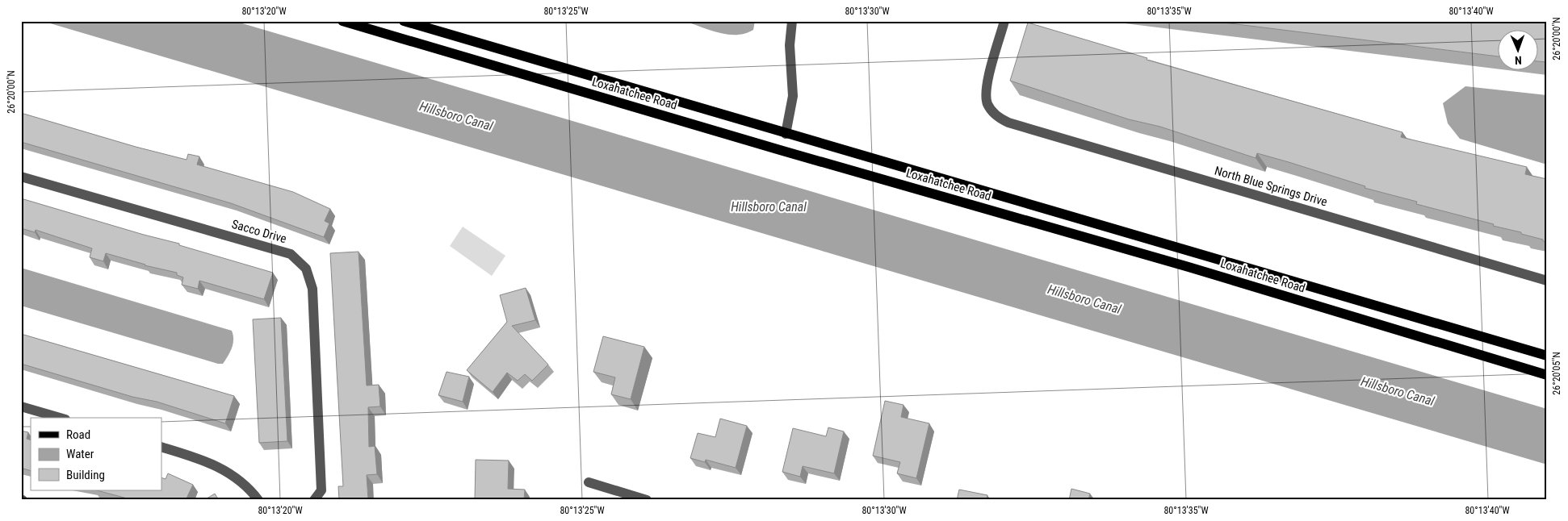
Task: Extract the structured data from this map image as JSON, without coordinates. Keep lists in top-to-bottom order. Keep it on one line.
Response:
{"streets":{"main road":["Loxahatchee Road"],"street":["North Blue Springs Drive","Sacco Drive"]},"water":["Hillsboro Canal"],"legend":["Road","Water","Building"],"north":"bottom","coordinates":["80°13'20\"W","80°13'25\"W","80°13'30\"W","80°13'35\"W","80°13'40\"W","26°20'00\"N","26°20'05\"N"]}
